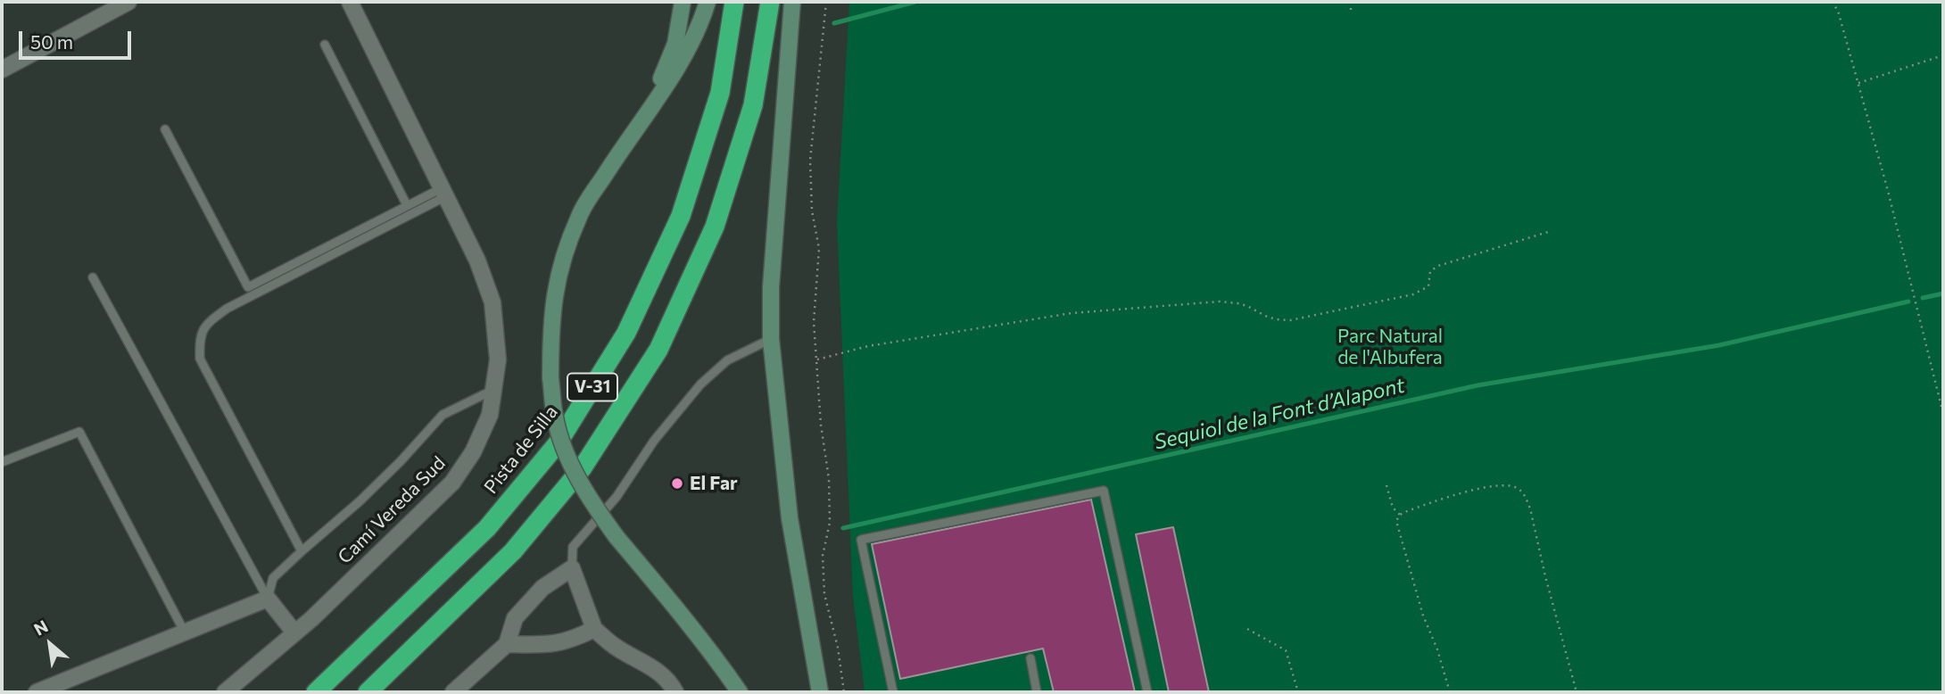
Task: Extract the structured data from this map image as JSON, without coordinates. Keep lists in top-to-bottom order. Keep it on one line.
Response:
{"streets":{"highway":["V-31","Pista de Silla"],"street":["Camí Vereda Sud"]},"water":["Sequiol de la Font d’Alapont"],"parks":["Parc Natural de l'Albufera"],"places":["El Far"],"scale_bar":"50 m","north":"top left"}
